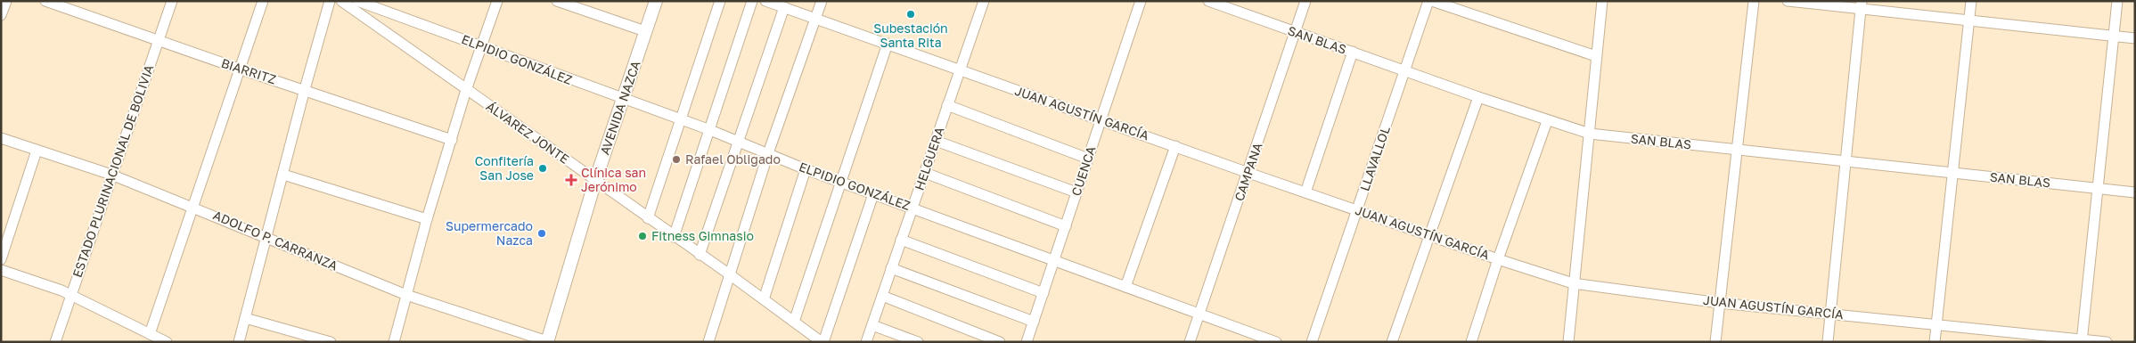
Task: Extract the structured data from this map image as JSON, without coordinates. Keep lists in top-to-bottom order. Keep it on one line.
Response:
{"streets":{"main road":["AVENIDA NAZCA"],"street":["SAN BLAS","ELPIDIO GONZÁLEZ","BIARRITZ","JUAN AGUSTÍN GARCÍA","ÁLVAREZ JONTE","HELGUERA","LLAVALLOL","ESTADO PLURINACIONAL DE BOLIVIA","CUENCA","CAMPANA","ADOLFO P. CARRANZA"]},"crossings":[["SAN BLAS","LLAVALLOL"],["SAN BLAS","CAMPANA"],["ELPIDIO GONZÁLEZ","AVENIDA NAZCA"],["ELPIDIO GONZÁLEZ","HELGUERA"],["ELPIDIO GONZÁLEZ","CUENCA"],["ELPIDIO GONZÁLEZ","CAMPANA"],["BIARRITZ","ESTADO PLURINACIONAL DE BOLIVIA"],["AVENIDA NAZCA","ÁLVAREZ JONTE"],["AVENIDA NAZCA","ADOLFO P. CARRANZA"],["JUAN AGUSTÍN GARCÍA","HELGUERA"],["JUAN AGUSTÍN GARCÍA","LLAVALLOL"],["JUAN AGUSTÍN GARCÍA","CUENCA"],["JUAN AGUSTÍN GARCÍA","CAMPANA"],["ESTADO PLURINACIONAL DE BOLIVIA","ADOLFO P. CARRANZA"]],"places":{"other":["Subestación Santa Rita","Rafael Obligado","Confitería San Jose","Supermercado Nazca","Fitness Gimnasio"],"health":["Clínica san Jerónimo"]}}
